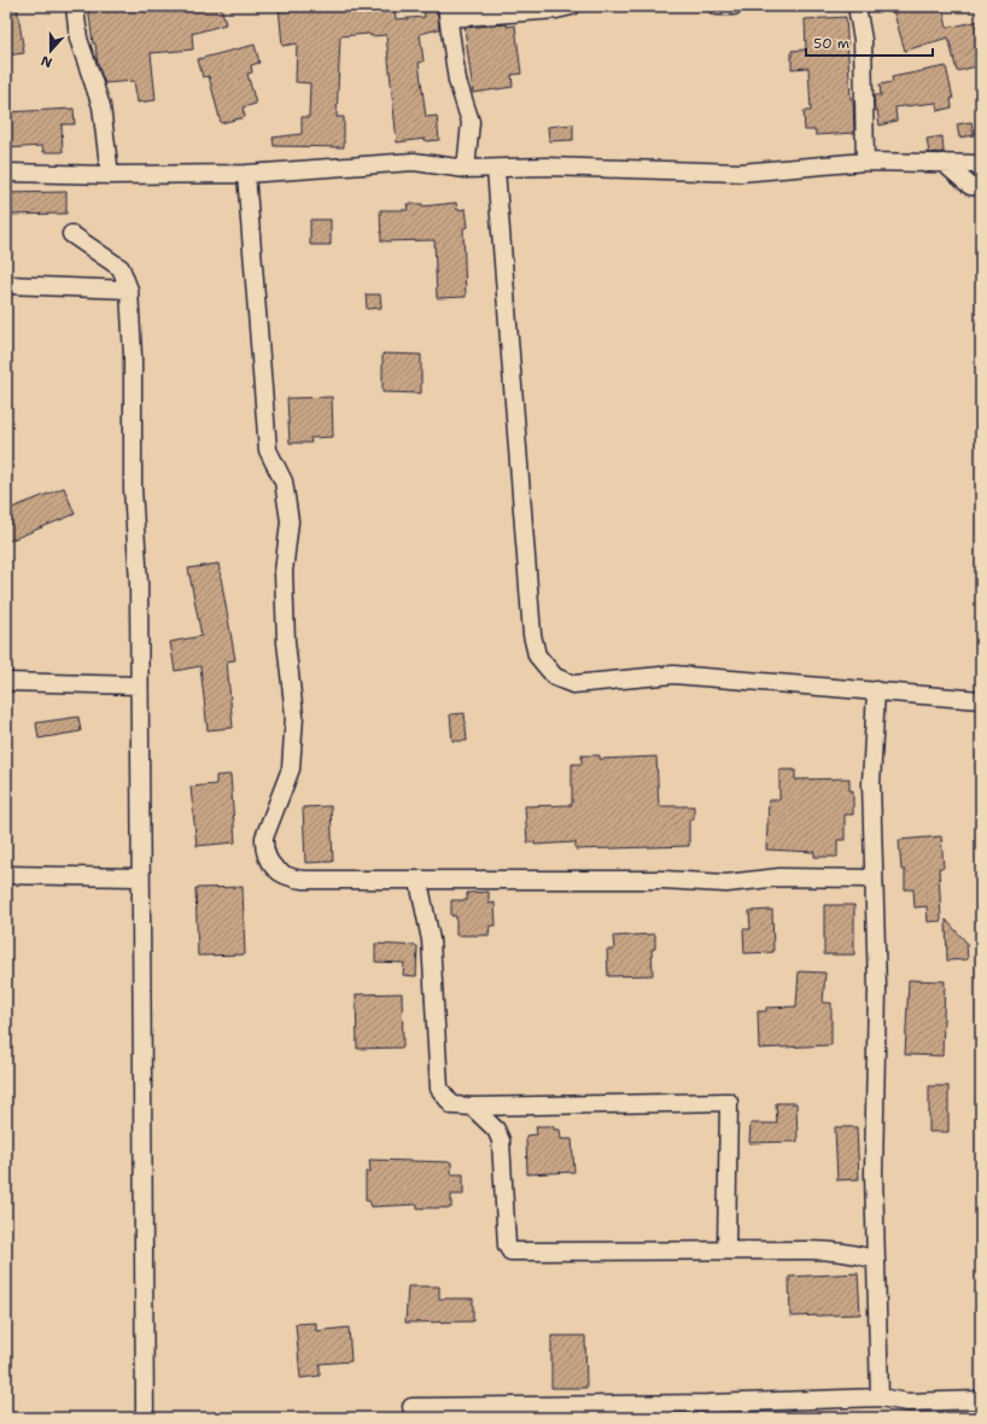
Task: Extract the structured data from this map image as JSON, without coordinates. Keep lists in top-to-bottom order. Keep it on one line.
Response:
{"scale_bar":"50 m","north":"bottom"}
